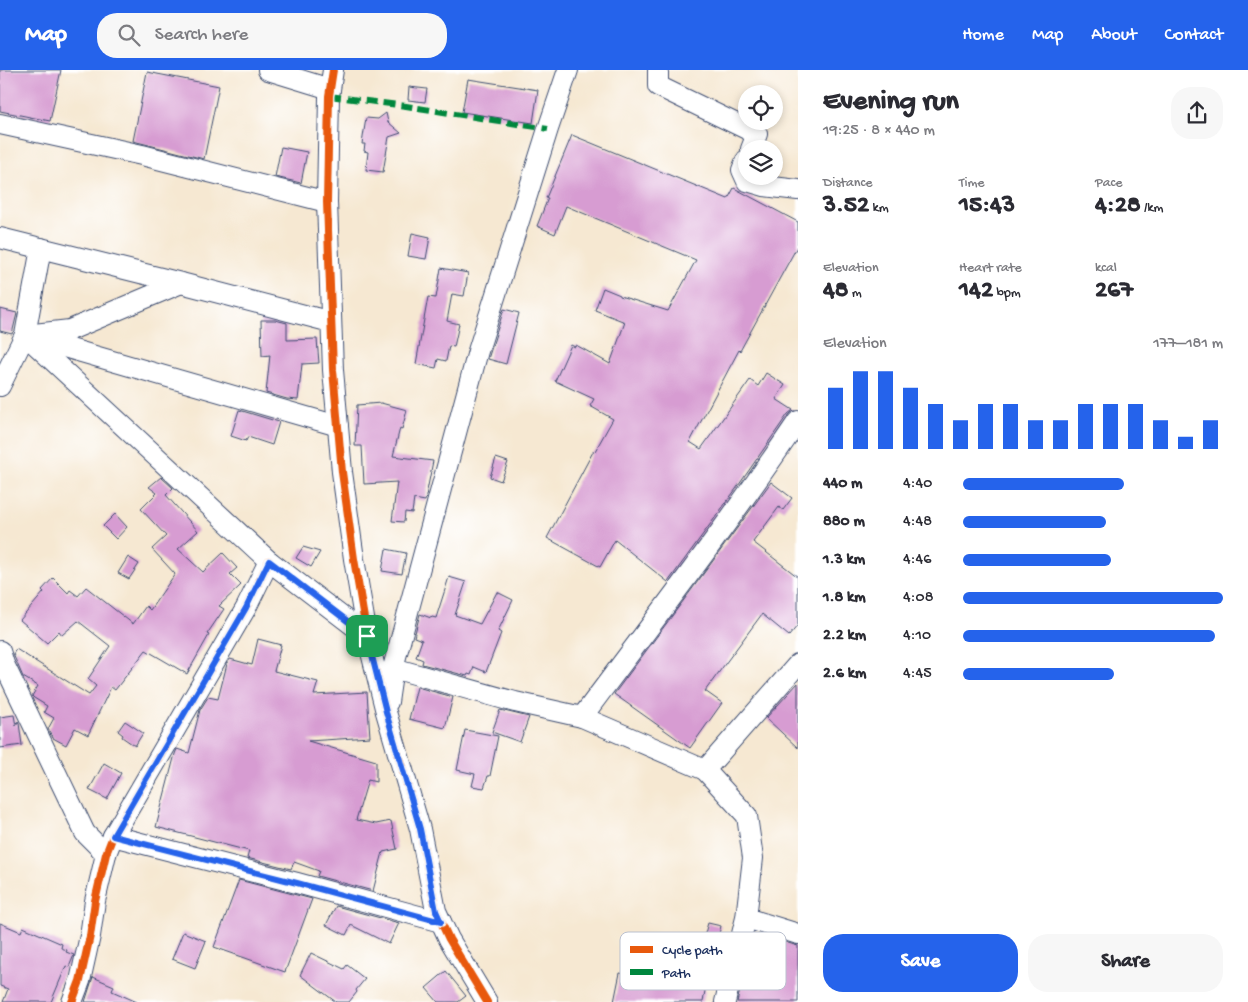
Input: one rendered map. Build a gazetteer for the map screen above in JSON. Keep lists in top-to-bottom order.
{
  "legend": ["Cycle path", "Path"],
  "page": {
    "header": "Map",
    "search": "Search here",
    "nav": [
      "Home",
      "Map",
      "About",
      "Contact"
    ],
    "heading": ["Evening run", "19:25 · 8 × 440 m"],
    "stats": [
      ["Distance", "3.52 km"],
      ["Time", "15:43"],
      ["Pace", "4:28 /km"],
      ["Elevation", "48 m"],
      ["Heart rate", "142 bpm"],
      ["kcal", "267"]
    ],
    "chart": ["Elevation", "177–181 m"],
    "list": [
      {
        "name": "440 m",
        "note": "4:40"
      },
      {
        "name": "880 m",
        "note": "4:48"
      },
      {
        "name": "1.3 km",
        "note": "4:46"
      },
      {
        "name": "1.8 km",
        "note": "4:08"
      },
      {
        "name": "2.2 km",
        "note": "4:10"
      },
      {
        "name": "2.6 km",
        "note": "4:45"
      }
    ],
    "buttons": ["Save", "Share"]
  }
}
